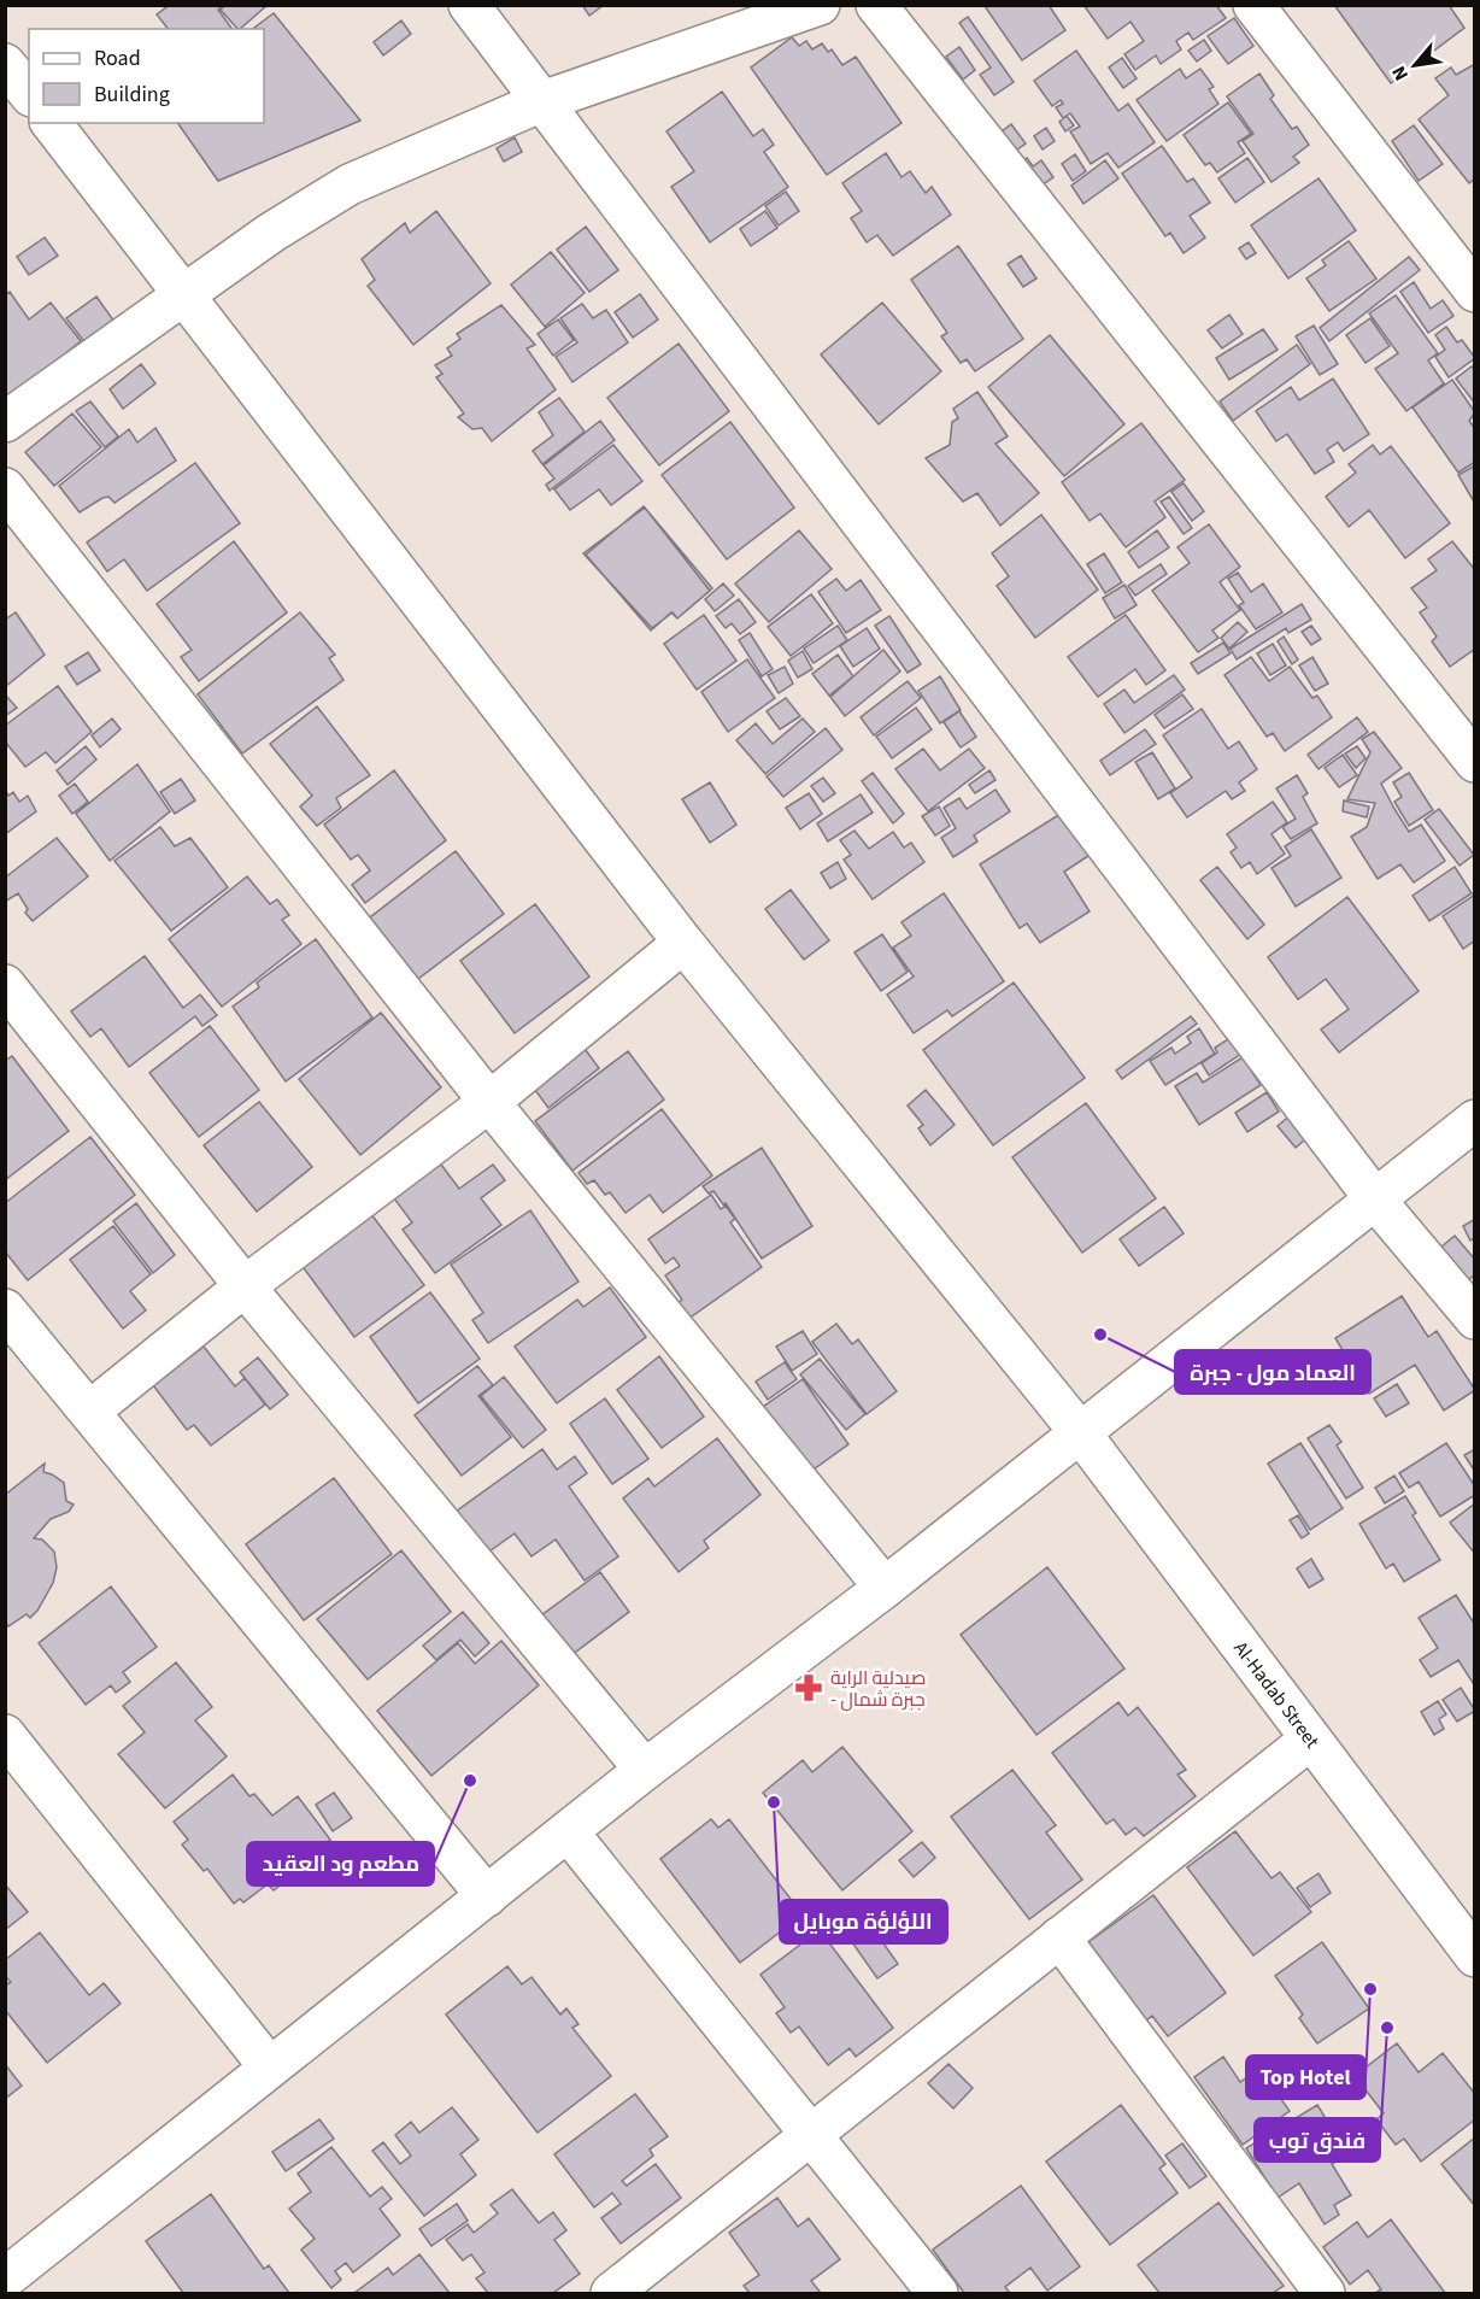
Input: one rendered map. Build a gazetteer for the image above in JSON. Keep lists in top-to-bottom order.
{
  "streets": {
    "street": ["Al-Hadab Street"]
  },
  "places": {
    "other": [
      "العماد مول - جبرة",
      "مطعم ود العقيد",
      "اللؤلؤة موبايل",
      "Top Hotel",
      "فندق توب"
    ],
    "pharmacy": ["صيدلية الراية - جبرة شمال"]
  },
  "legend": ["Road", "Building"],
  "north": "bottom left"
}
